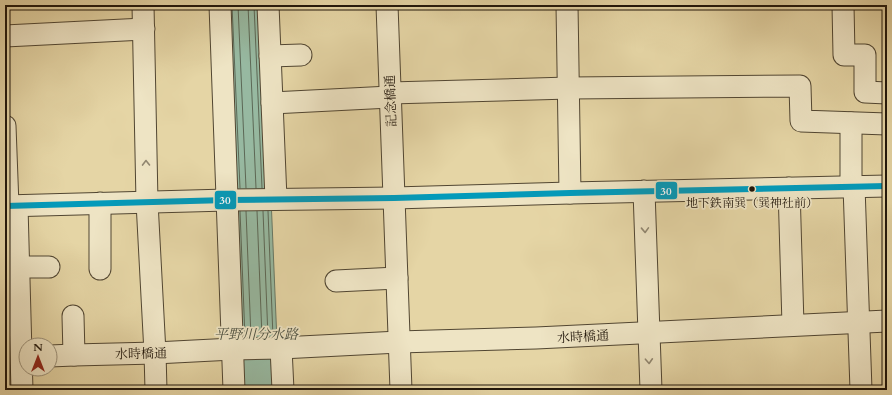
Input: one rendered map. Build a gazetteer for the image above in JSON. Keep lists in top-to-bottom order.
{
  "streets": {
    "street": ["記念橋通", "水時橋通"]
  },
  "crossings": [
    ["記念橋通", "水時橋通"]
  ],
  "water": ["平野川分水路"],
  "places": ["地下鉄南巽（巽神社前）"],
  "lines": ["transit line 30"],
  "north": "top"
}
